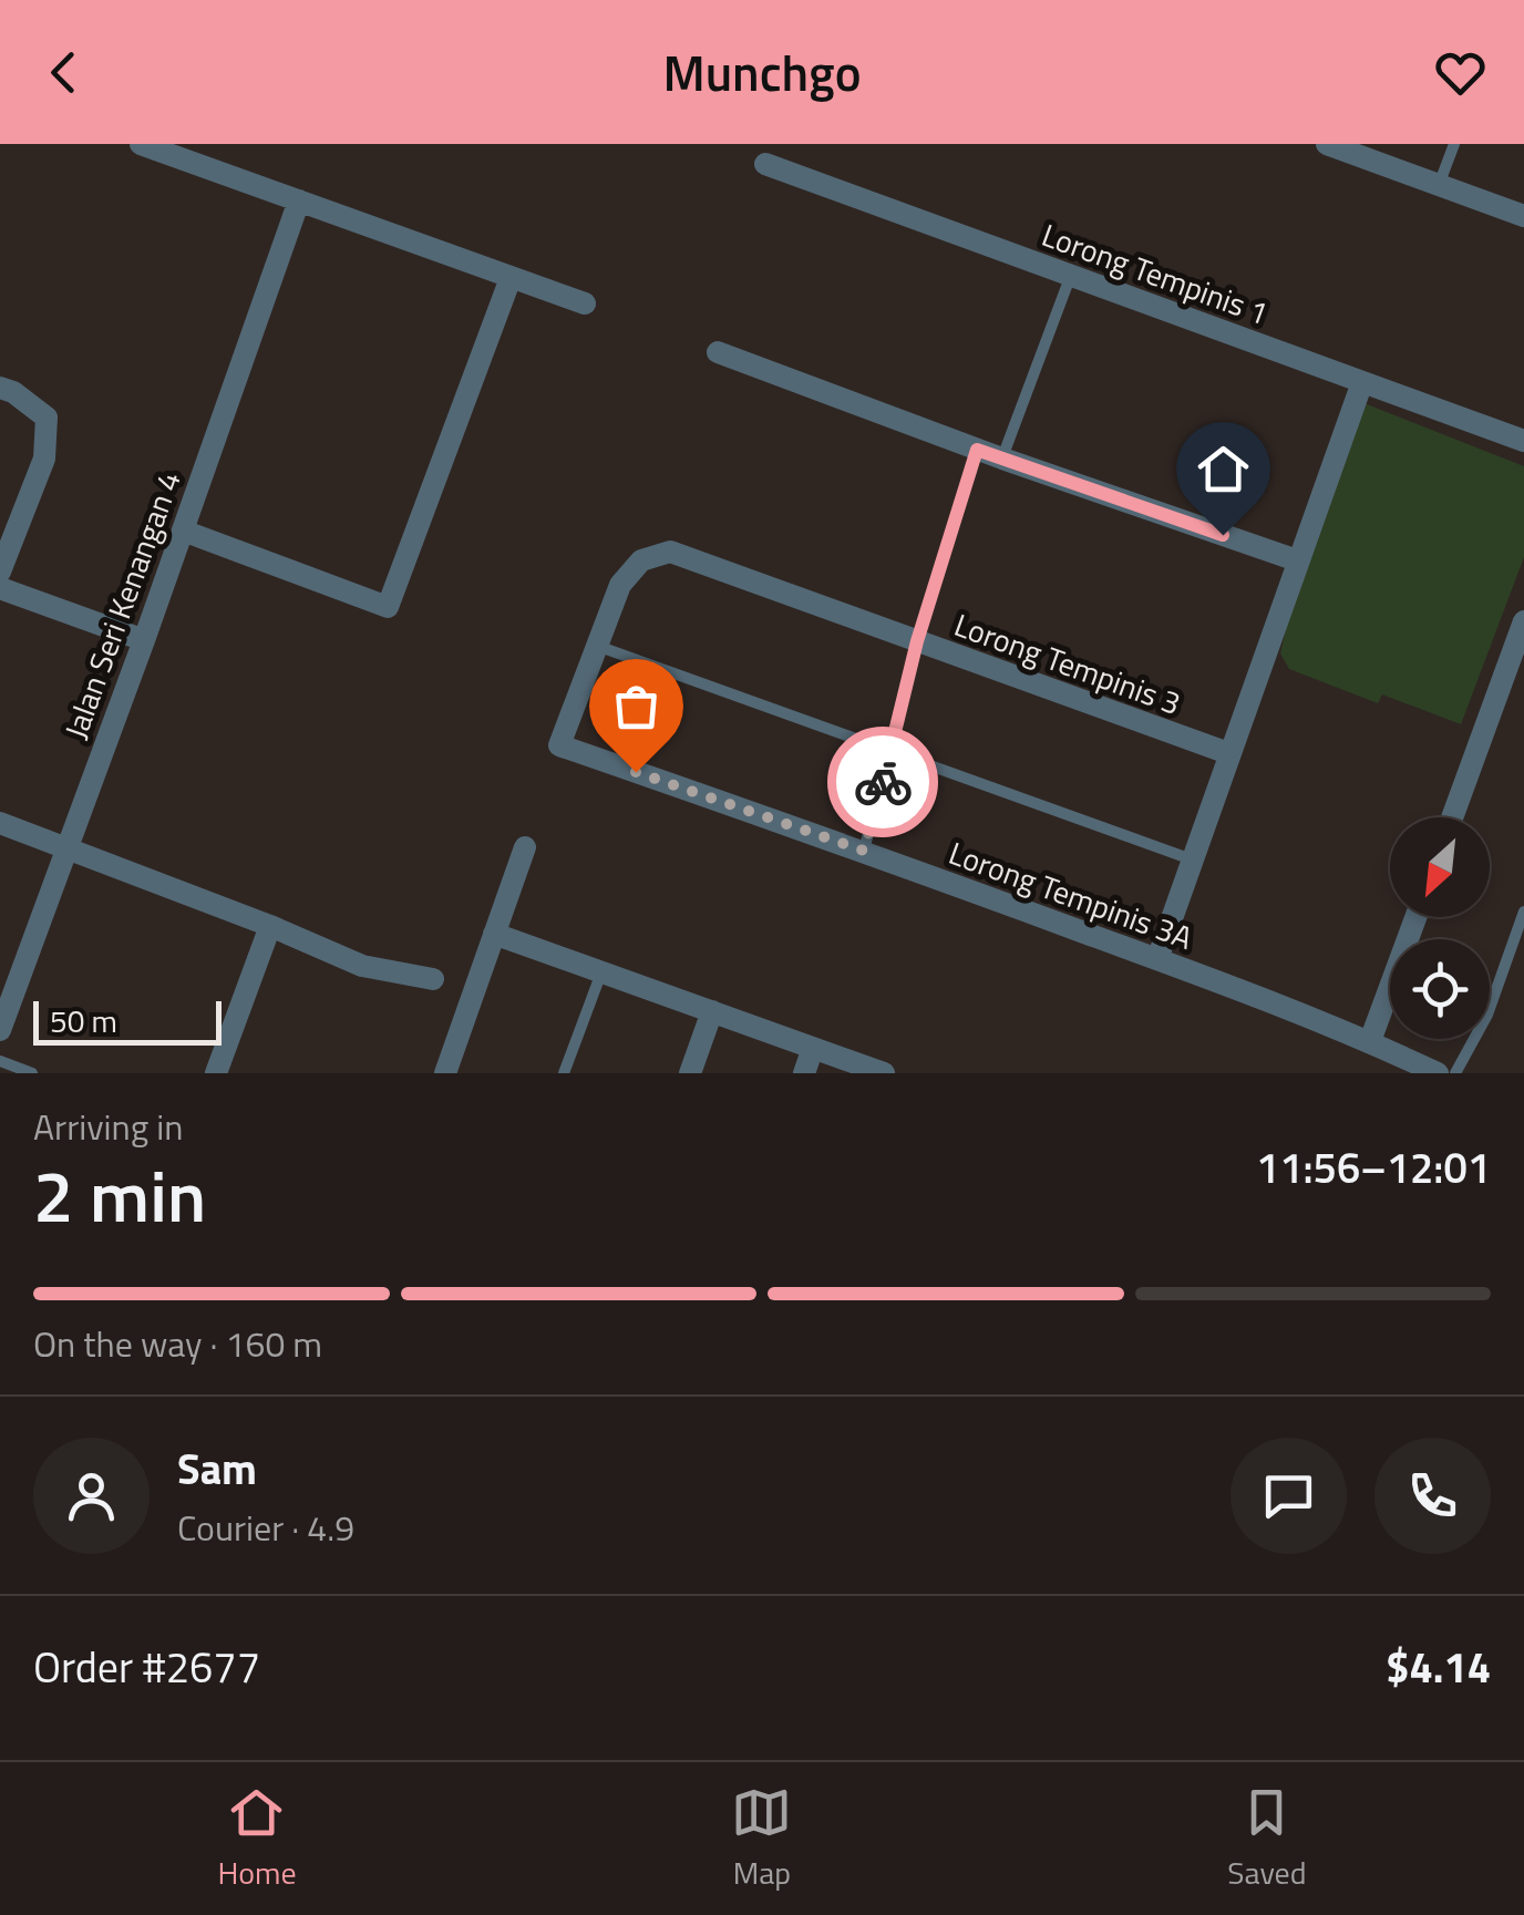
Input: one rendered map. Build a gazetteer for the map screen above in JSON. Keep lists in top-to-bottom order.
{
  "streets": {
    "street": [
      "Lorong Tempinis 1",
      "Jalan Seri Kenangan 4",
      "Lorong Tempinis 3",
      "Lorong Tempinis 3A"
    ]
  },
  "crossings": [
    ["Lorong Tempinis 3", "Lorong Tempinis 3A"]
  ],
  "scale_bar": "50 m",
  "north": "bottom left",
  "page": {
    "header": "Munchgo",
    "scale": "50 m",
    "heading": ["2 min", "Arriving in", "11:56–12:01"],
    "panel": [
      "Sam",
      "Courier · 4.9",
      "Order #2677",
      "$4.14"
    ],
    "bar": "On the way · 160 m",
    "tabs": ["Home", "Map", "Saved"]
  }
}
